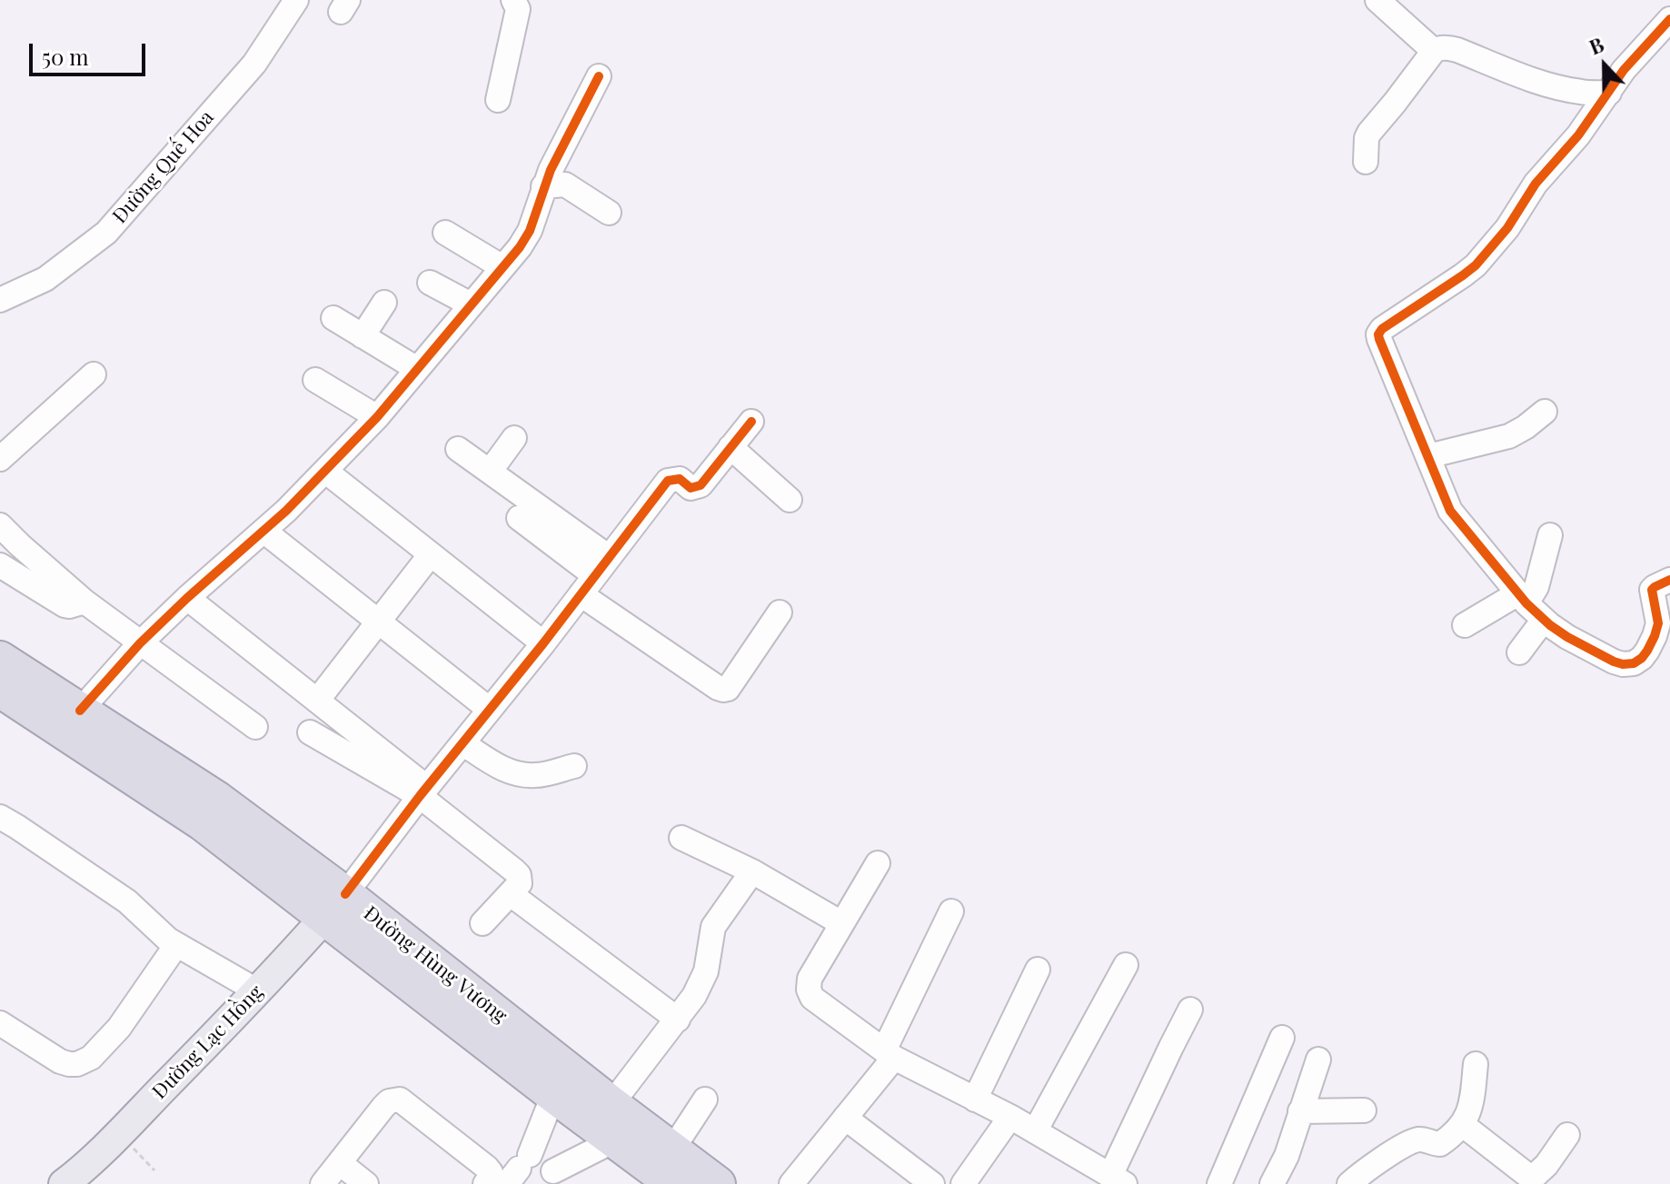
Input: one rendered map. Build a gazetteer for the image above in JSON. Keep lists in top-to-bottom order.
{
  "streets": {
    "highway": ["Đường Hùng Vương"],
    "main road": ["Đường Lạc Hồng"],
    "street": ["Đường Quế Hoa"]
  },
  "crossings": [
    ["Đường Hùng Vương", "Đường Lạc Hồng"]
  ],
  "scale_bar": "50 m",
  "north": "top"
}
